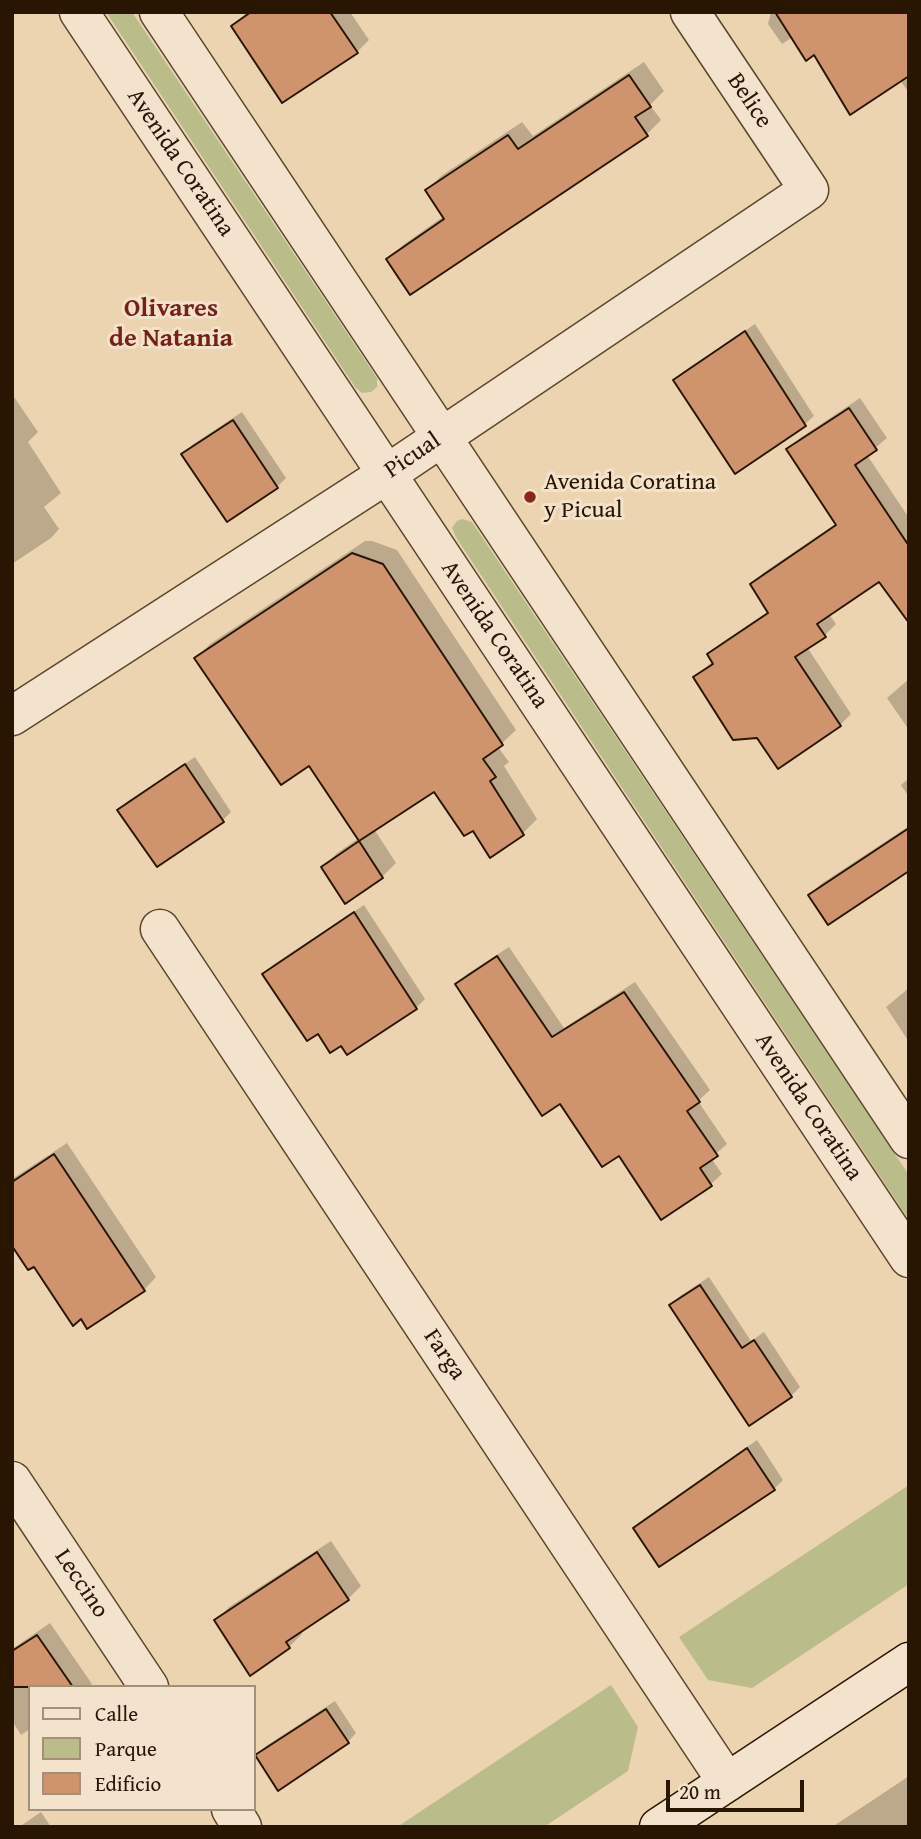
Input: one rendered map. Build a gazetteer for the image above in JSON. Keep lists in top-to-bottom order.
{
  "streets": {
    "street": [
      "Belice",
      "Avenida Coratina",
      "Picual",
      "Farga",
      "Leccino"
    ]
  },
  "crossings": [
    ["Belice", "Picual"],
    ["Avenida Coratina", "Picual"]
  ],
  "districts": ["Olivares de Natania"],
  "places": ["Avenida Coratina y Picual"],
  "legend": ["Calle", "Parque", "Edificio"],
  "scale_bar": "20 m"
}
